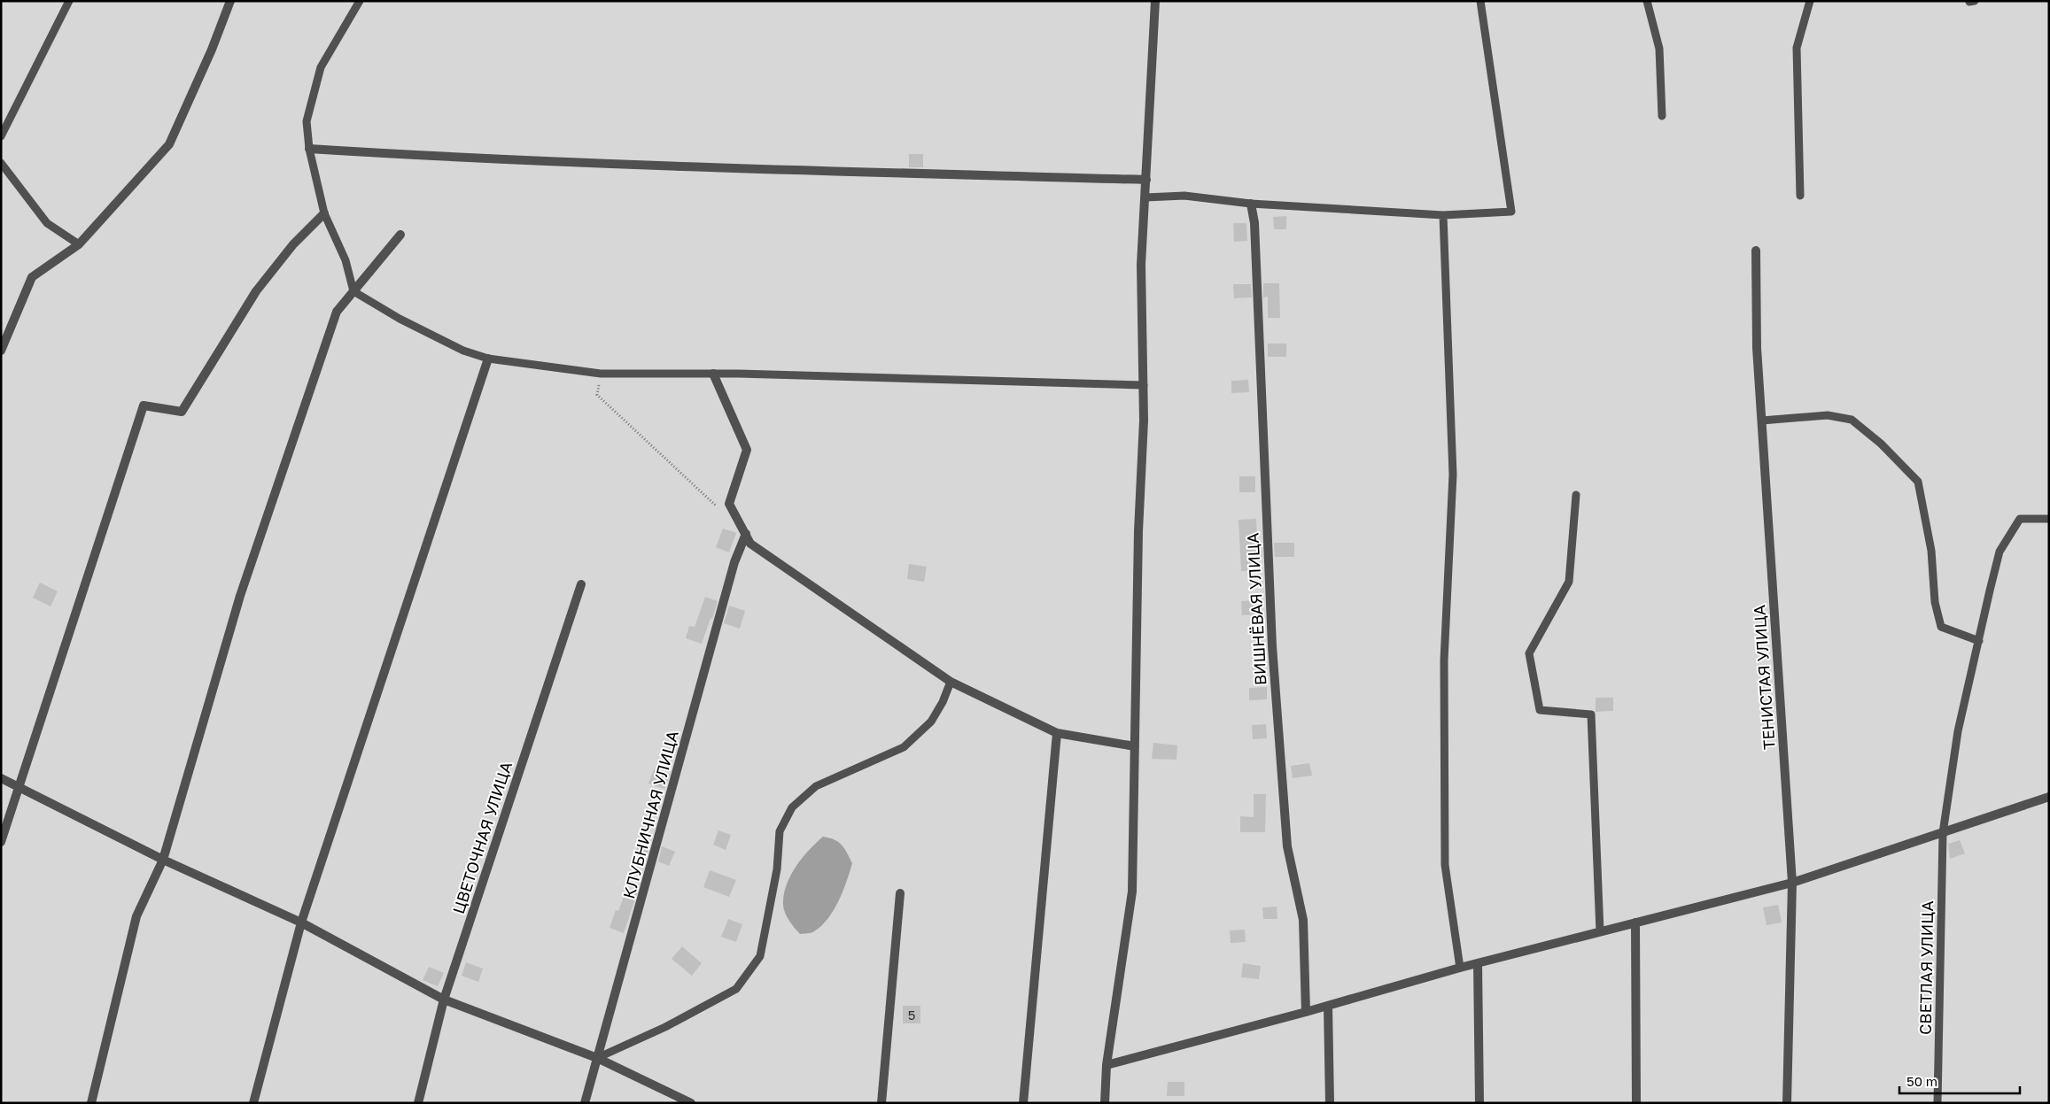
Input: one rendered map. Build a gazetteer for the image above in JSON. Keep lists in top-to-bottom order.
{
  "streets": {
    "street": [
      "ВИШНЁВАЯ УЛИЦА",
      "ТЕНИСТАЯ УЛИЦА",
      "КЛУБНИЧНАЯ УЛИЦА",
      "ЦВЕТОЧНАЯ УЛИЦА"
    ],
    "lane": ["СВЕТЛАЯ УЛИЦА"]
  },
  "house_numbers": ["5"],
  "scale_bar": "50 m"
}
